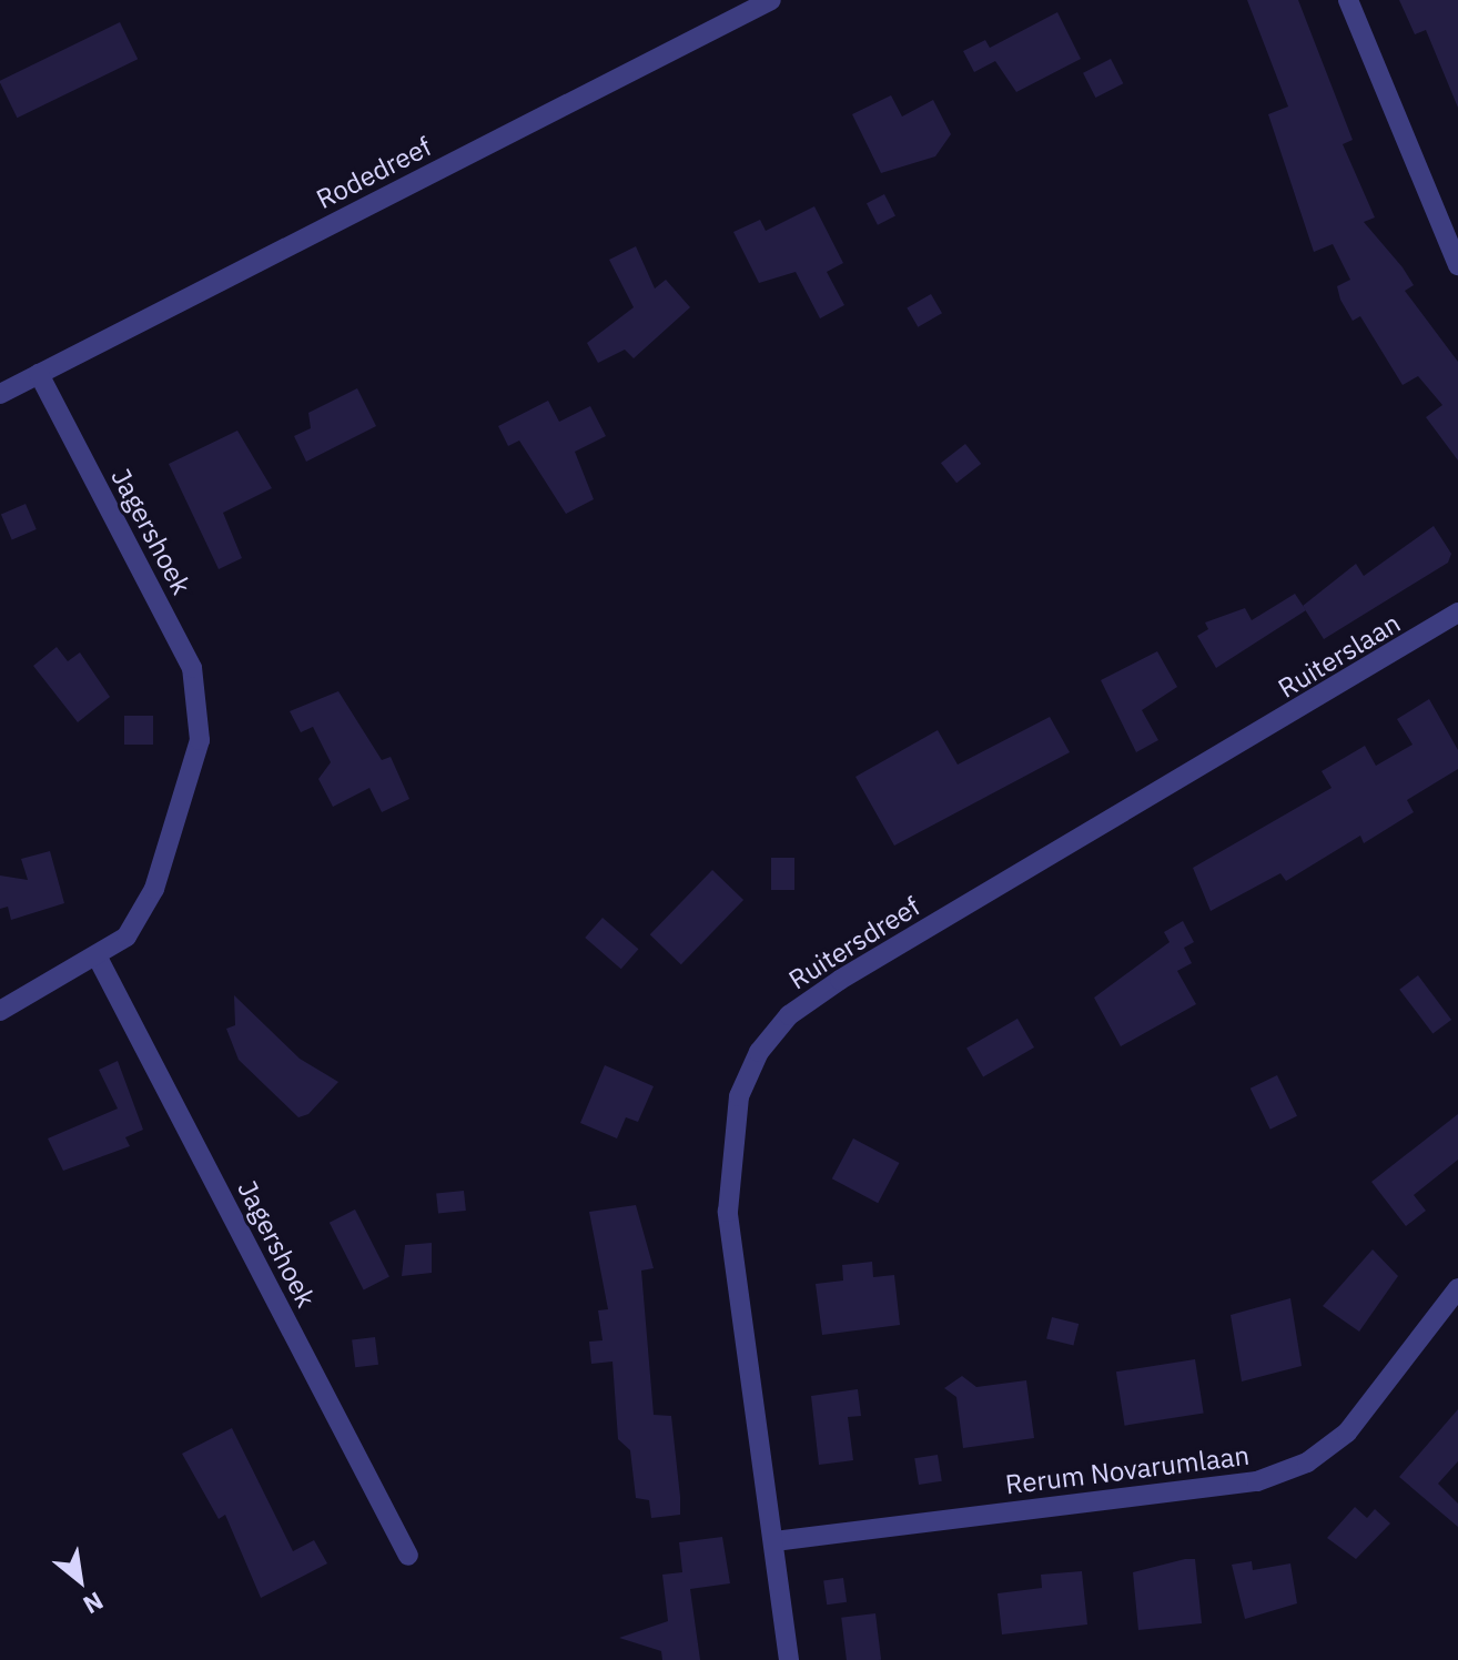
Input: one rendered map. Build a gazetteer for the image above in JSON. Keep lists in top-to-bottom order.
{
  "streets": {
    "street": [
      "Rodedreef",
      "Jagershoek",
      "Ruiterslaan",
      "Ruitersdreef",
      "Rerum Novarumlaan"
    ]
  },
  "crossings": [
    ["Rodedreef", "Jagershoek"],
    ["Ruiterslaan", "Ruitersdreef"],
    ["Ruitersdreef", "Rerum Novarumlaan"]
  ],
  "north": "bottom right"
}
